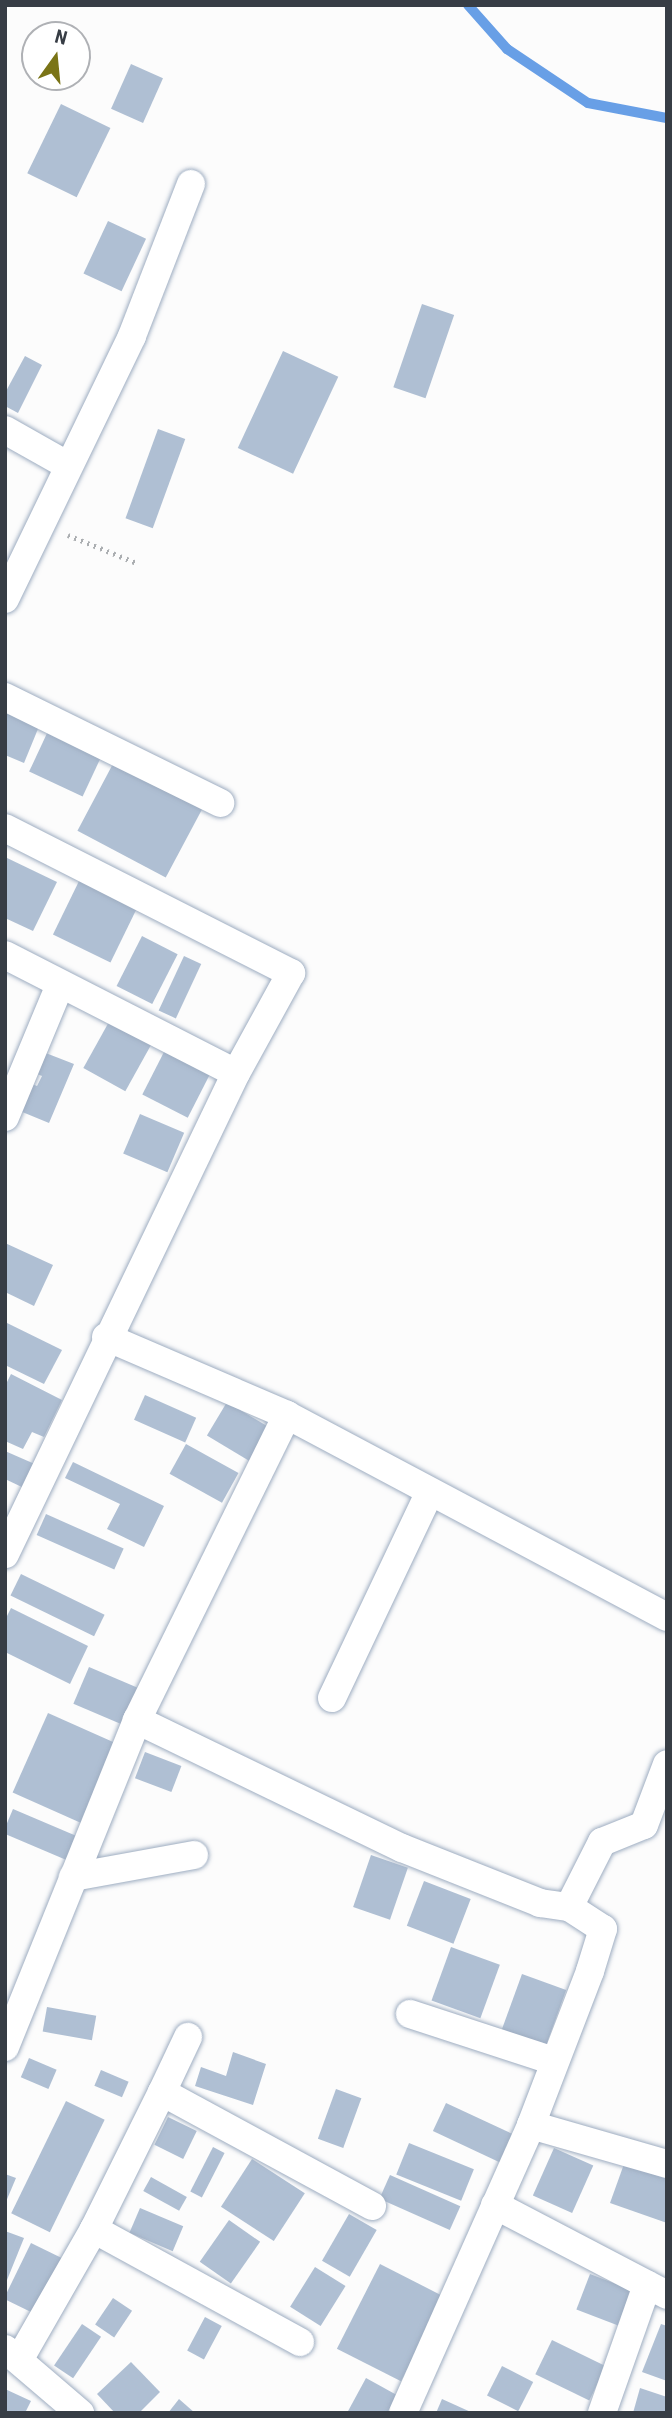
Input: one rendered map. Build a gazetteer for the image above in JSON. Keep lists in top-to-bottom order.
{
  "north": "top"
}
